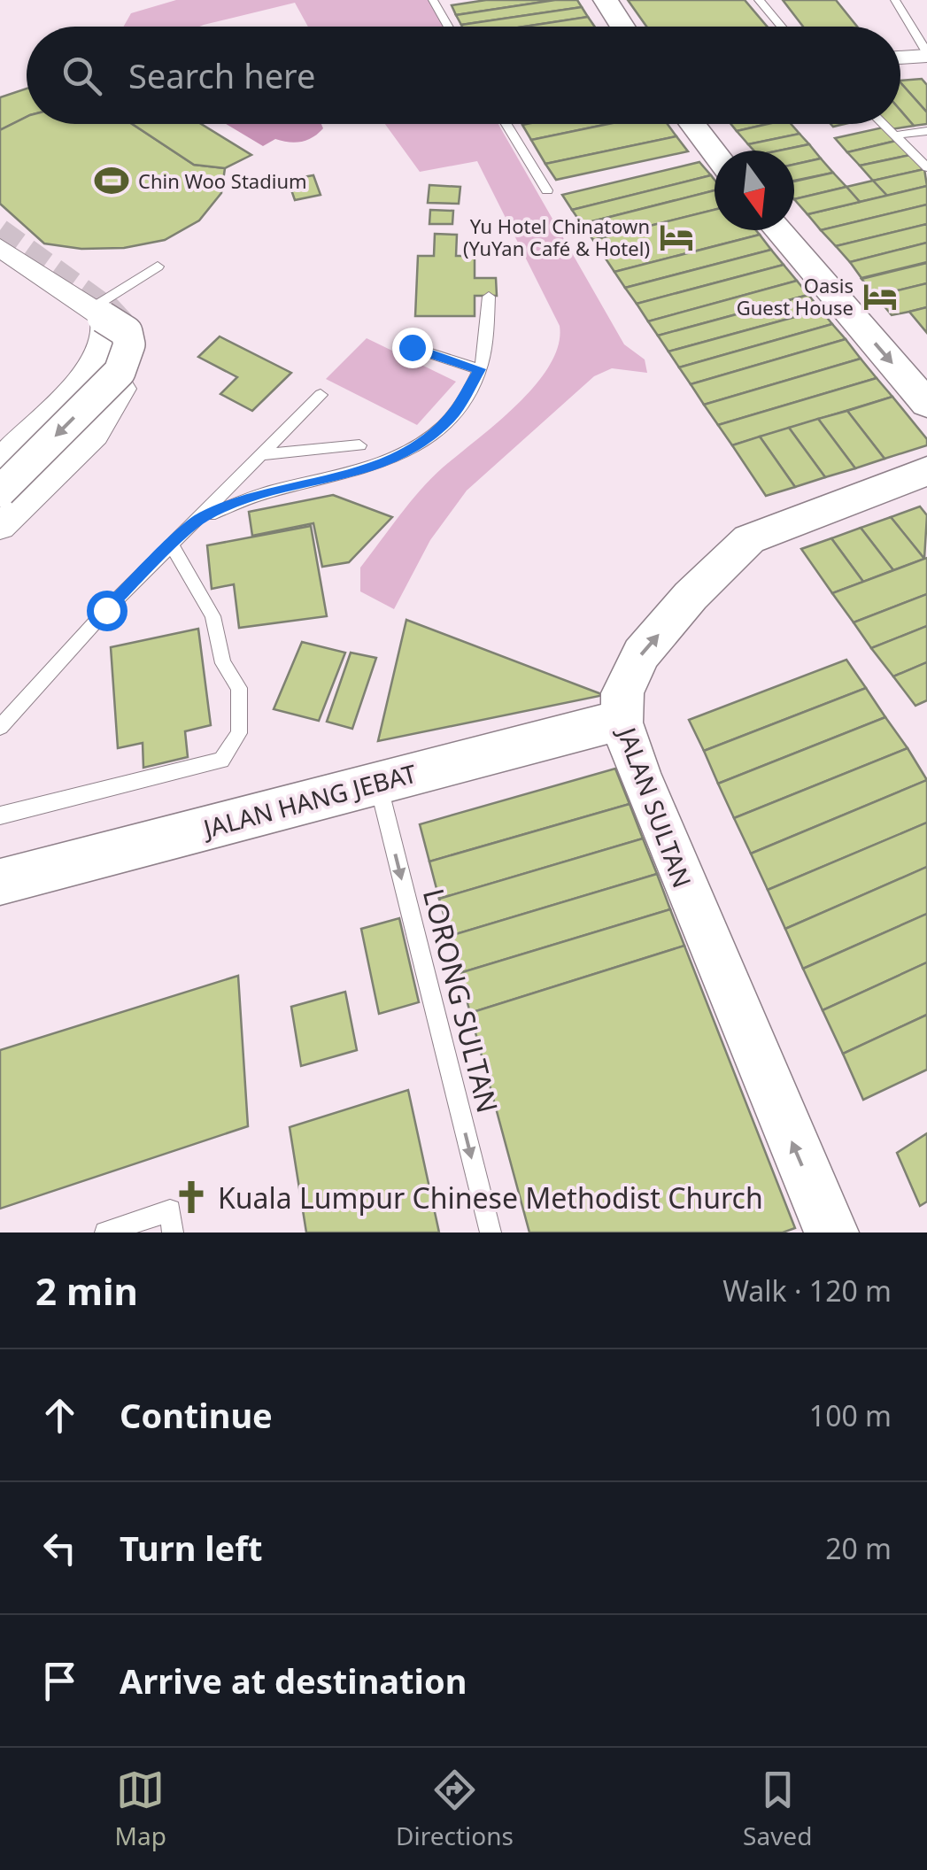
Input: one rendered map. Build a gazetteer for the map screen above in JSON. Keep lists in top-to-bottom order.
{
  "streets": {
    "street": ["JALAN HANG JEBAT", "JALAN SULTAN"],
    "lane": ["LORONG SULTAN"]
  },
  "crossings": [
    ["JALAN HANG JEBAT", "JALAN SULTAN"],
    ["JALAN HANG JEBAT", "LORONG SULTAN"]
  ],
  "one_way": ["LORONG SULTAN"],
  "places": {
    "sports": ["Chin Woo Stadium"],
    "hotel": ["Yu Hotel Chinatown (YuYan Café & Hotel)", "Oasis Guest House"],
    "church": ["Kuala Lumpur Chinese Methodist Church"]
  },
  "north": "bottom",
  "page": {
    "search": "Search here",
    "heading": ["2 min", "Walk · 120 m"],
    "list": [
      ["Continue", "100 m"],
      ["Turn left", "20 m"],
      "Arrive at destination"
    ],
    "nav": ["Map", "Directions", "Saved"]
  }
}
